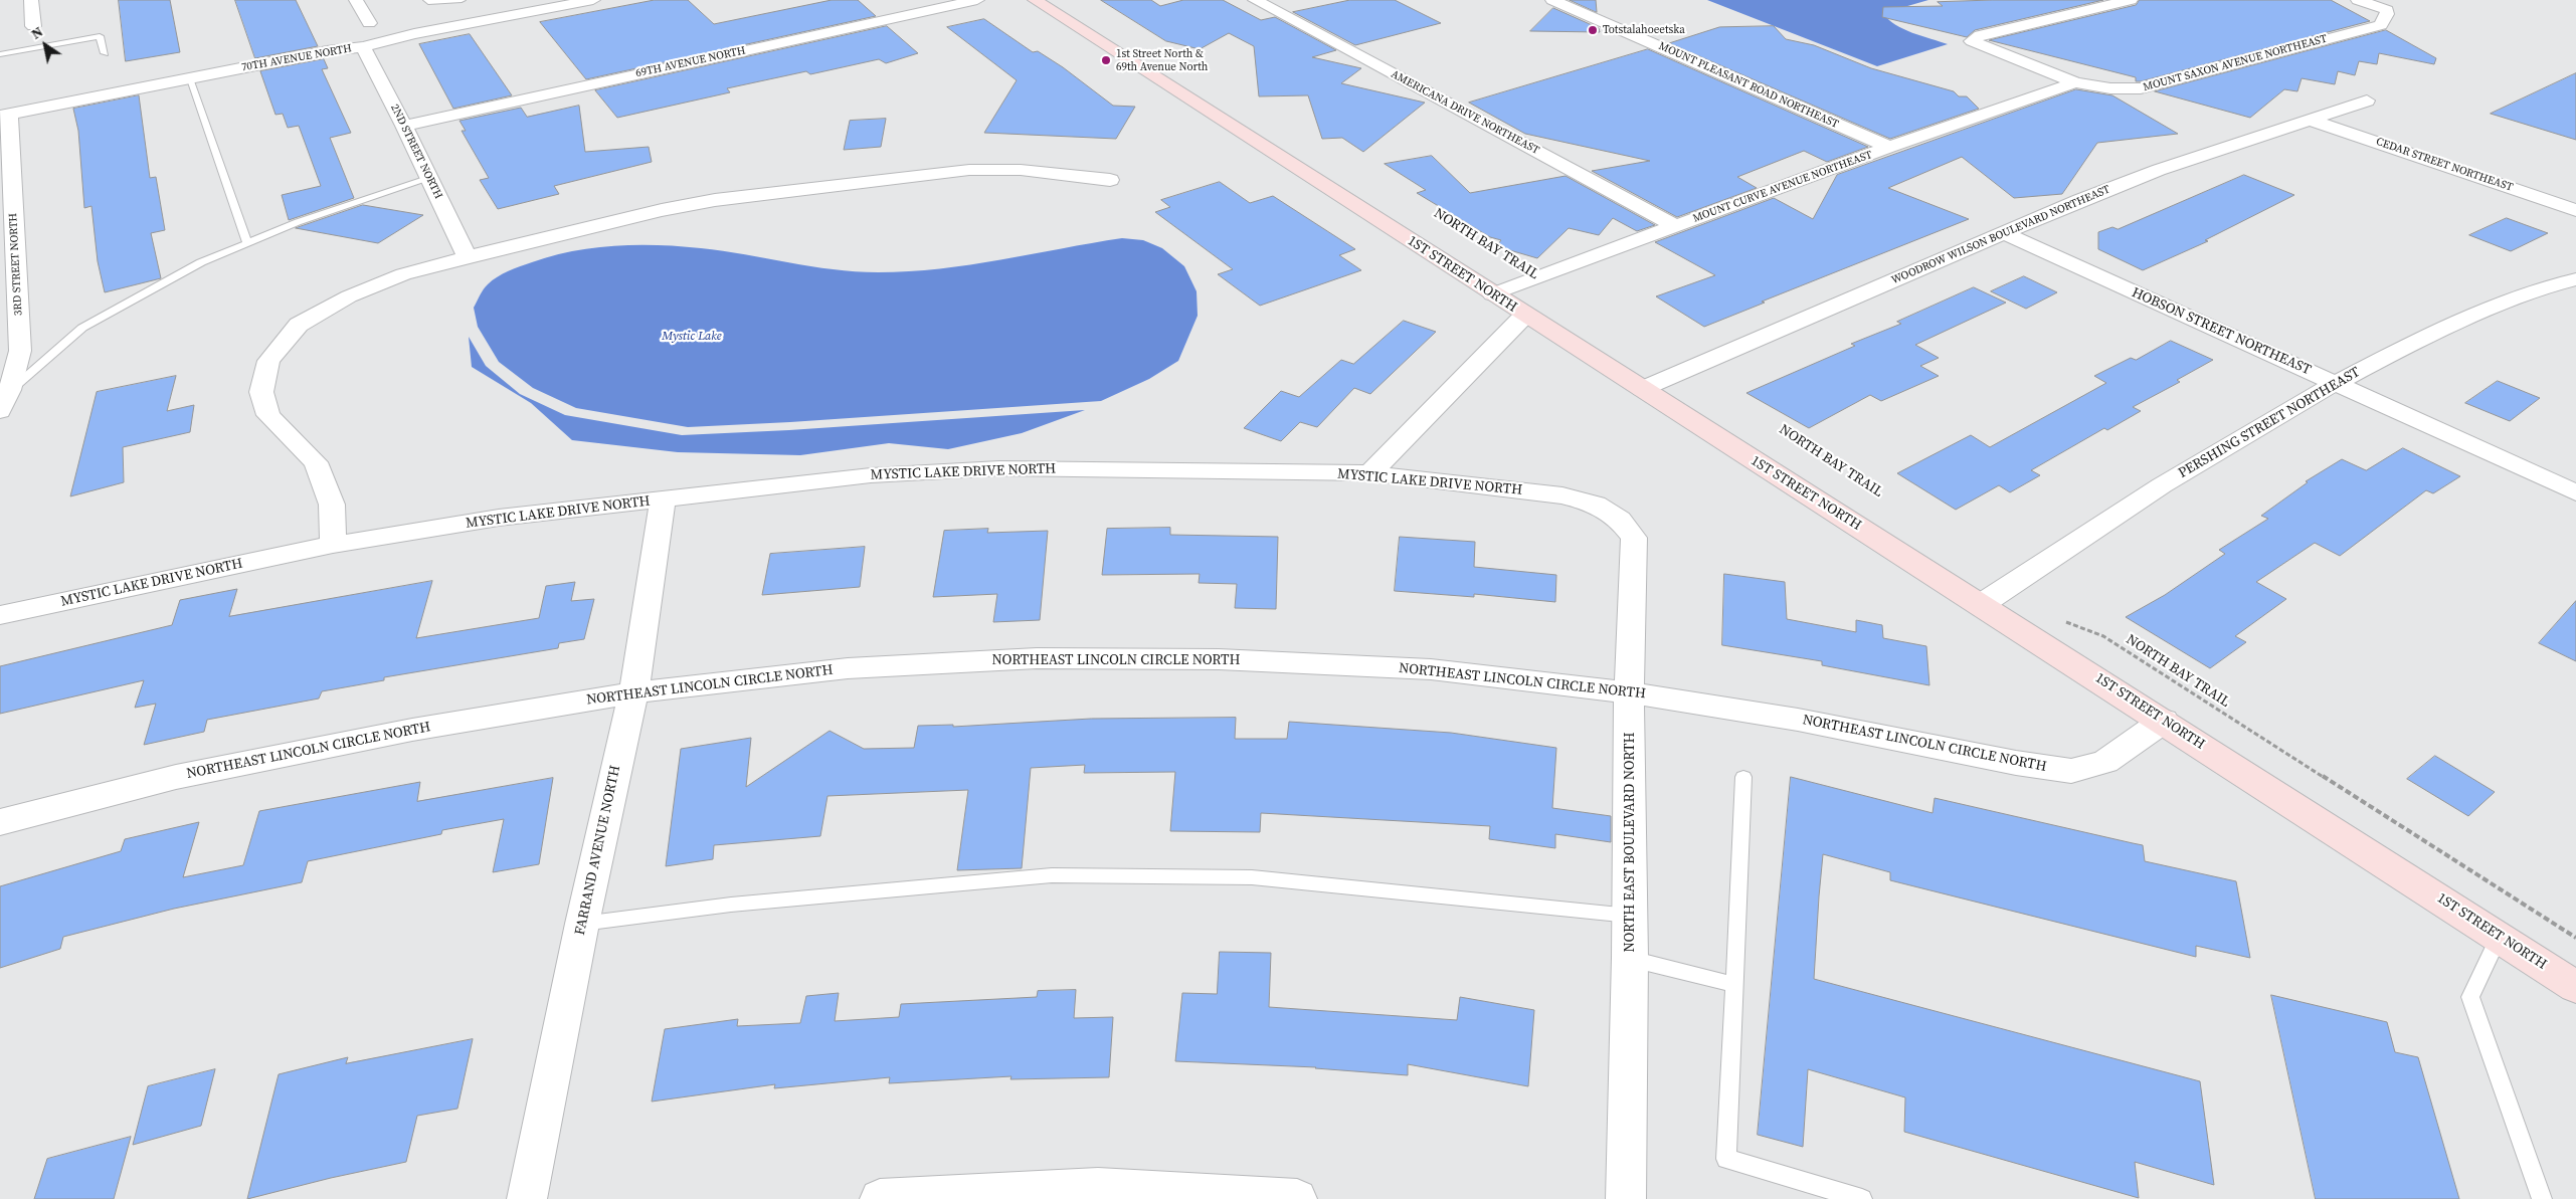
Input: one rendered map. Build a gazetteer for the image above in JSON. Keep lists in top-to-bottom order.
{
  "streets": {
    "street": [
      "70TH AVENUE NORTH",
      "69TH AVENUE NORTH",
      "MOUNT SAXON AVENUE NORTHEAST",
      "MOUNT PLEASANT ROAD NORTHEAST",
      "AMERICANA DRIVE NORTHEAST",
      "2ND STREET NORTH",
      "CEDAR STREET NORTHEAST",
      "MOUNT CURVE AVENUE NORTHEAST",
      "WOODROW WILSON BOULEVARD NORTHEAST",
      "3RD STREET NORTH",
      "1ST STREET NORTH",
      "HOBSON STREET NORTHEAST",
      "PERSHING STREET NORTHEAST",
      "MYSTIC LAKE DRIVE NORTH",
      "NORTHEAST LINCOLN CIRCLE NORTH",
      "NORTH EAST BOULEVARD NORTH",
      "FARRAND AVENUE NORTH"
    ],
    "path": ["NORTH BAY TRAIL"]
  },
  "crossings": [
    ["70TH AVENUE NORTH", "2ND STREET NORTH"],
    ["70TH AVENUE NORTH", "3RD STREET NORTH"],
    ["69TH AVENUE NORTH", "2ND STREET NORTH"],
    ["MOUNT SAXON AVENUE NORTHEAST", "MOUNT CURVE AVENUE NORTHEAST"],
    ["MOUNT PLEASANT ROAD NORTHEAST", "MOUNT CURVE AVENUE NORTHEAST"],
    ["AMERICANA DRIVE NORTHEAST", "MOUNT CURVE AVENUE NORTHEAST"],
    ["CEDAR STREET NORTHEAST", "WOODROW WILSON BOULEVARD NORTHEAST"],
    ["MOUNT CURVE AVENUE NORTHEAST", "1ST STREET NORTH"],
    ["WOODROW WILSON BOULEVARD NORTHEAST", "1ST STREET NORTH"],
    ["WOODROW WILSON BOULEVARD NORTHEAST", "HOBSON STREET NORTHEAST"],
    ["1ST STREET NORTH", "PERSHING STREET NORTHEAST"],
    ["1ST STREET NORTH", "NORTHEAST LINCOLN CIRCLE NORTH"],
    ["HOBSON STREET NORTHEAST", "PERSHING STREET NORTHEAST"],
    ["MYSTIC LAKE DRIVE NORTH", "NORTH EAST BOULEVARD NORTH"],
    ["MYSTIC LAKE DRIVE NORTH", "FARRAND AVENUE NORTH"],
    ["NORTHEAST LINCOLN CIRCLE NORTH", "NORTH EAST BOULEVARD NORTH"],
    ["NORTHEAST LINCOLN CIRCLE NORTH", "FARRAND AVENUE NORTH"]
  ],
  "water": ["Mystic Lake"],
  "places": ["Totstalahoeetska", "1st Street North & 69th Avenue North"],
  "north": "top left"
}
